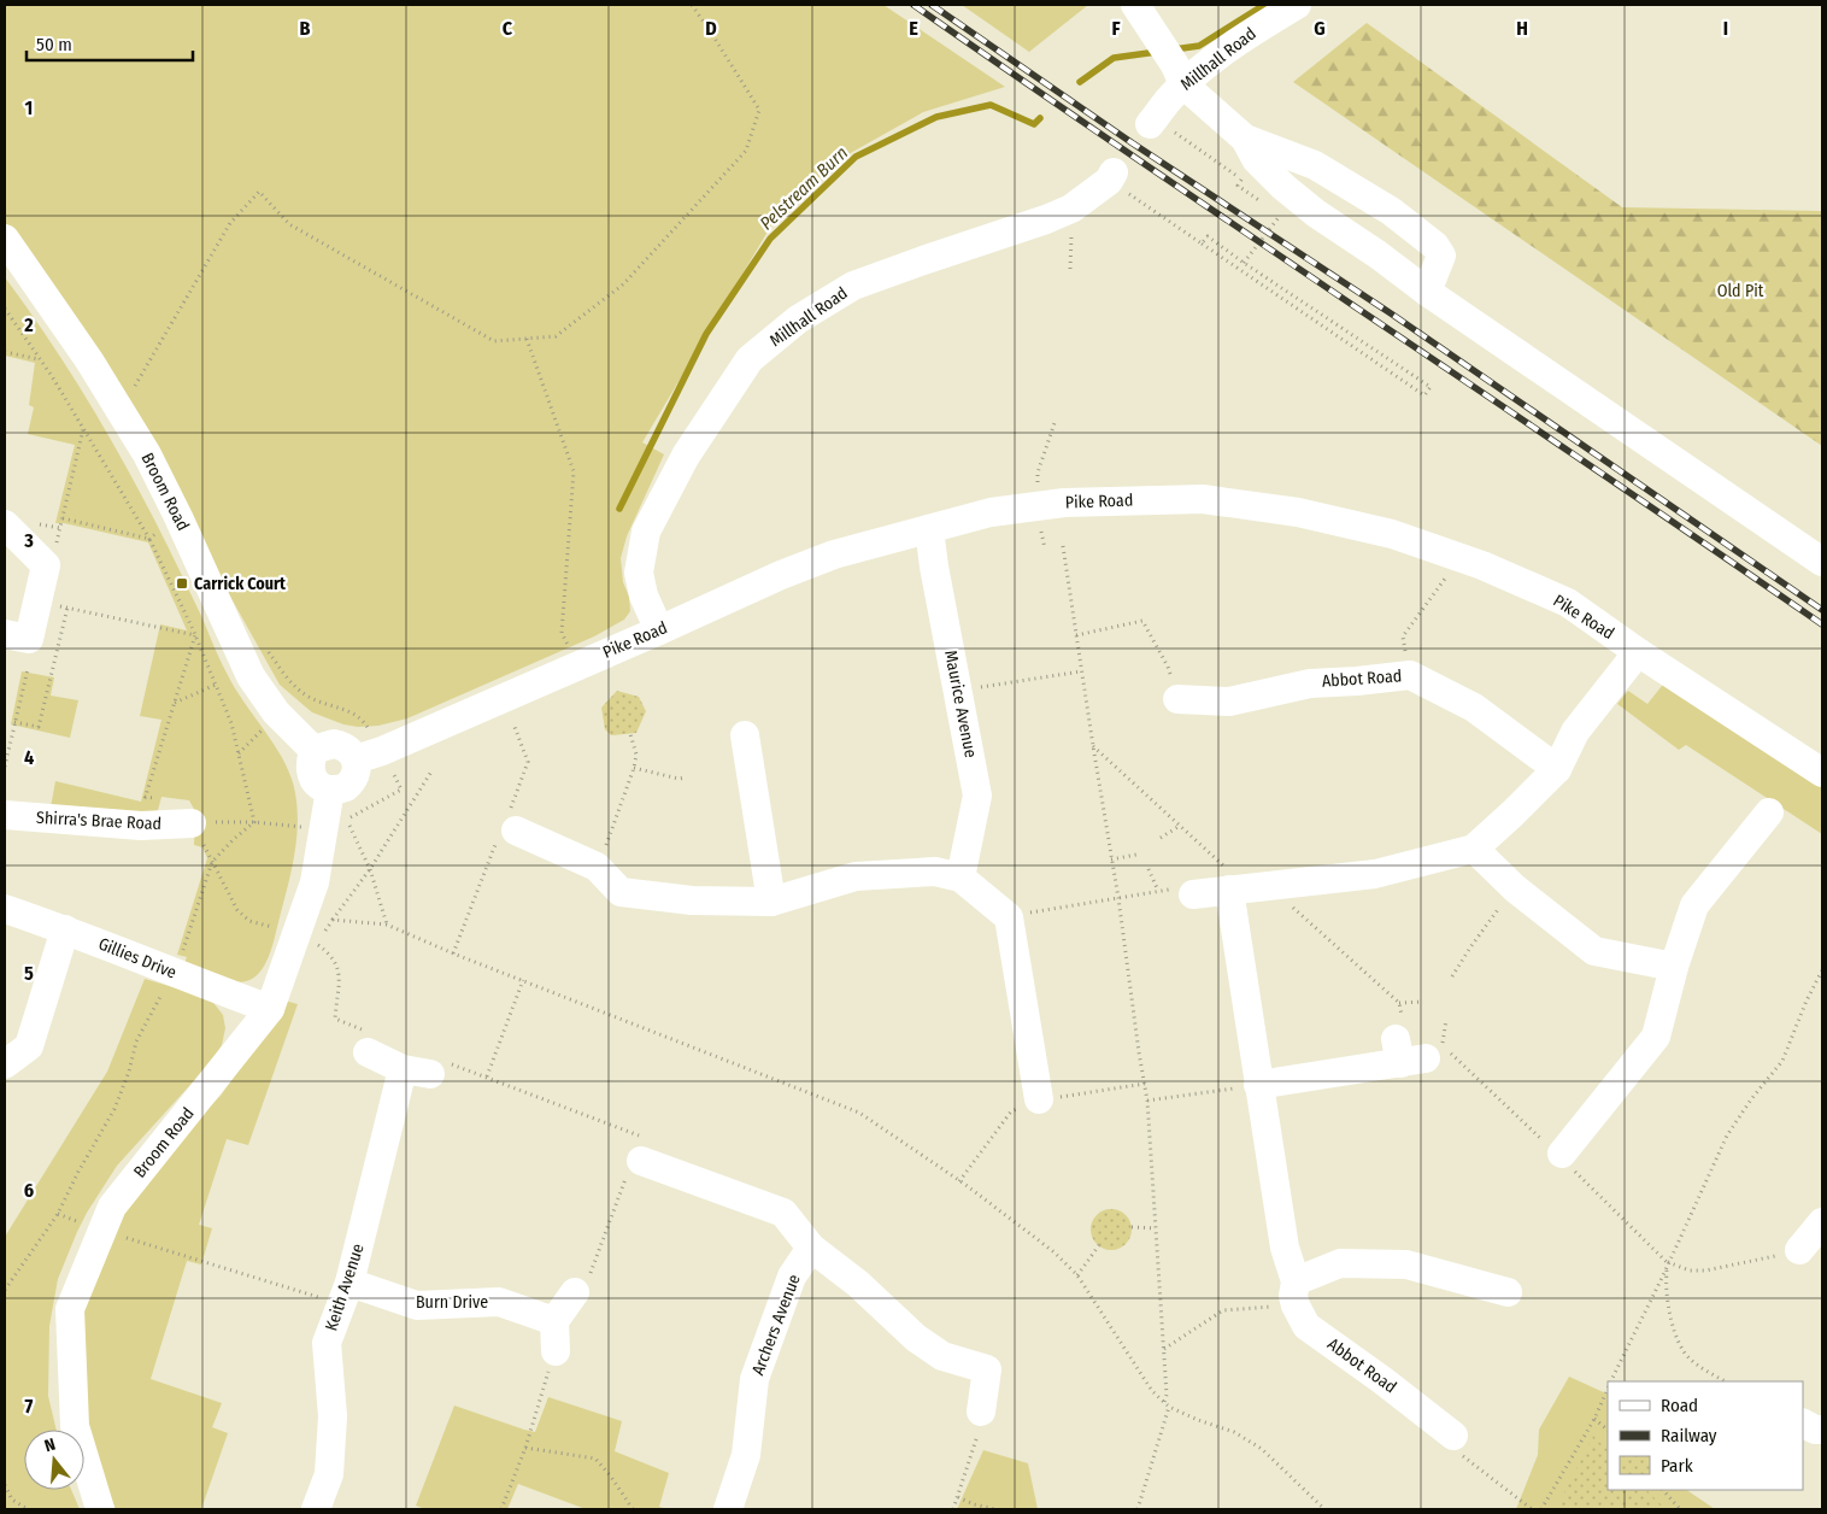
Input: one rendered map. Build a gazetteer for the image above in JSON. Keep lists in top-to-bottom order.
{
  "streets": {
    "street": [
      "Millhall Road",
      "Broom Road",
      "Pike Road",
      "Abbot Road",
      "Maurice Avenue",
      "Shirra's Brae Road",
      "Gillies Drive",
      "Keith Avenue",
      "Burn Drive",
      "Archers Avenue"
    ]
  },
  "crossings": [
    ["Millhall Road", "Pike Road"],
    ["Broom Road", "Pike Road"],
    ["Broom Road", "Gillies Drive"],
    ["Pike Road", "Maurice Avenue"],
    ["Keith Avenue", "Burn Drive"]
  ],
  "water": ["Pelstream Burn"],
  "parks": ["Old Pit"],
  "places": {
    "transit": ["Carrick Court"]
  },
  "legend": ["Road", "Railway", "Park"],
  "scale_bar": "50 m",
  "north": "top",
  "grid": {
    "columns": [
      "B",
      "C",
      "D",
      "E",
      "F",
      "G",
      "H",
      "I"
    ],
    "rows": [
      "1",
      "2",
      "3",
      "4",
      "5",
      "6",
      "7"
    ]
  }
}
